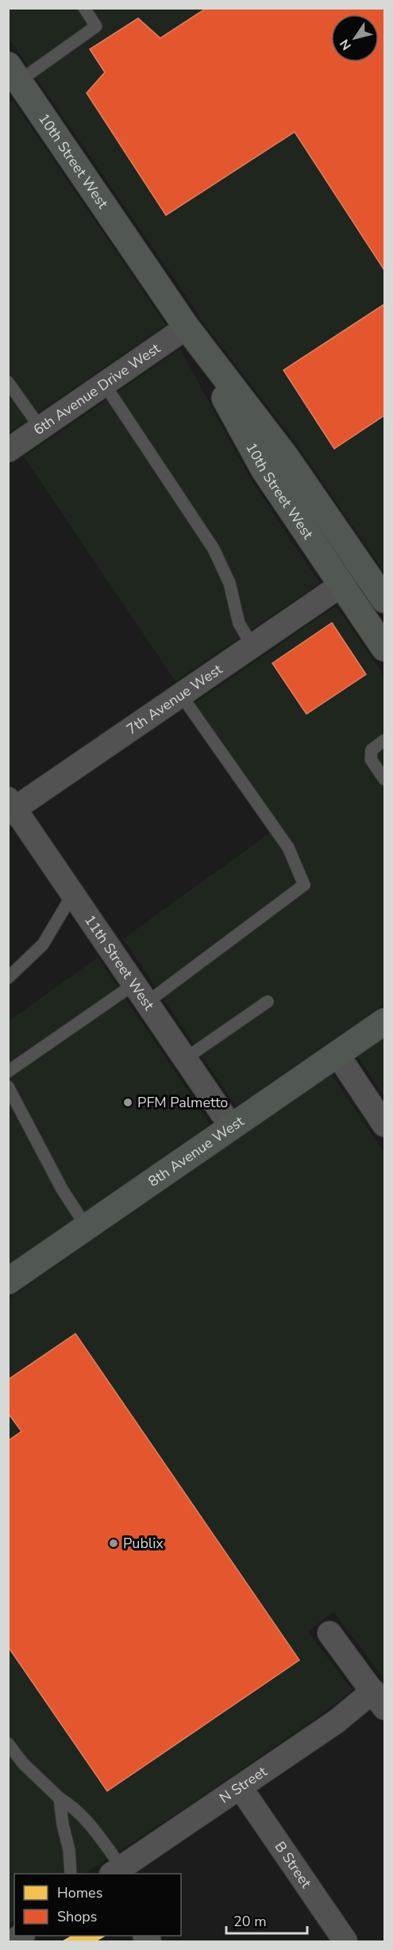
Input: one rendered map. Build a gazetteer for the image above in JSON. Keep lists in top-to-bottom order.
{
  "streets": {
    "main road": ["10th Street West", "8th Avenue West"],
    "street": [
      "6th Avenue Drive West",
      "7th Avenue West",
      "11th Street West",
      "N Street",
      "B Street"
    ]
  },
  "crossings": [
    ["10th Street West", "6th Avenue Drive West"],
    ["10th Street West", "7th Avenue West"],
    ["7th Avenue West", "11th Street West"],
    ["11th Street West", "8th Avenue West"],
    ["N Street", "B Street"]
  ],
  "places": ["PFM Palmetto", "Publix"],
  "legend": ["Homes", "Shops"],
  "scale_bar": "20 m",
  "north": "bottom left"
}
